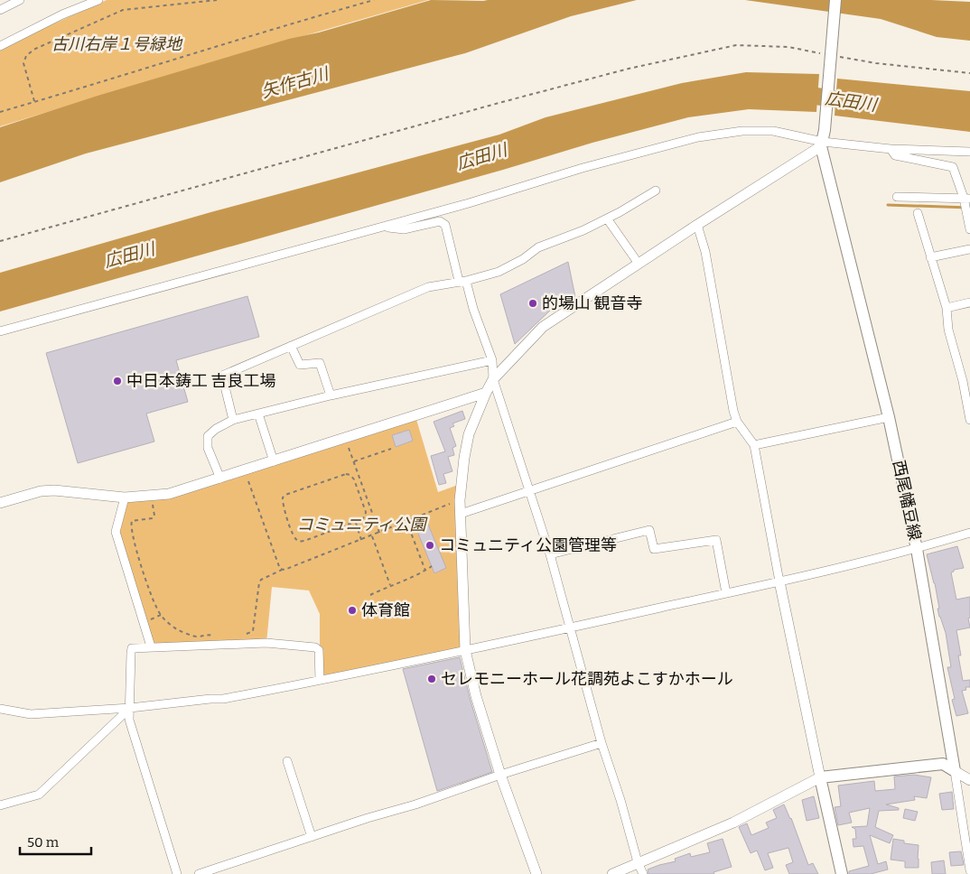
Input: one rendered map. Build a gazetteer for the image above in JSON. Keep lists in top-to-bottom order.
{
  "streets": {
    "main road": ["西尾幡豆線"]
  },
  "water": ["矢作古川", "広田川"],
  "parks": ["古川右岸１号緑地", "コミュニティ公園"],
  "places": [
    "的場山 観音寺",
    "中日本鋳工 吉良工場",
    "コミュニティ公園管理等",
    "体育館",
    "セレモニーホール花調苑よこすかホール"
  ],
  "scale_bar": "50 m"
}
